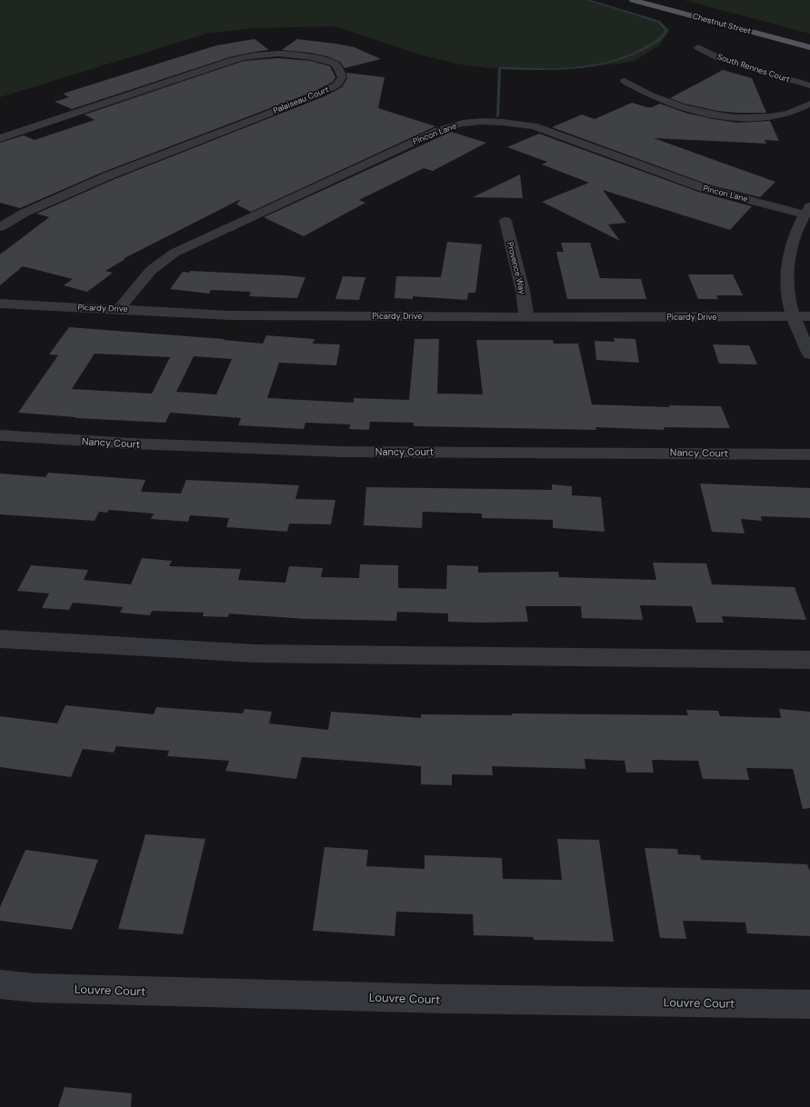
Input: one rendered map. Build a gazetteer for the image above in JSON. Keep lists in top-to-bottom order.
{
  "streets": {
    "main road": ["Chestnut Street"],
    "street": [
      "South Rennes Court",
      "Palaiseau Court",
      "Pincon Lane",
      "Provence Way",
      "Picardy Drive",
      "Nancy Court",
      "Louvre Court"
    ]
  },
  "crossings": [
    ["Pincon Lane", "Picardy Drive"],
    ["Provence Way", "Picardy Drive"]
  ]
}
